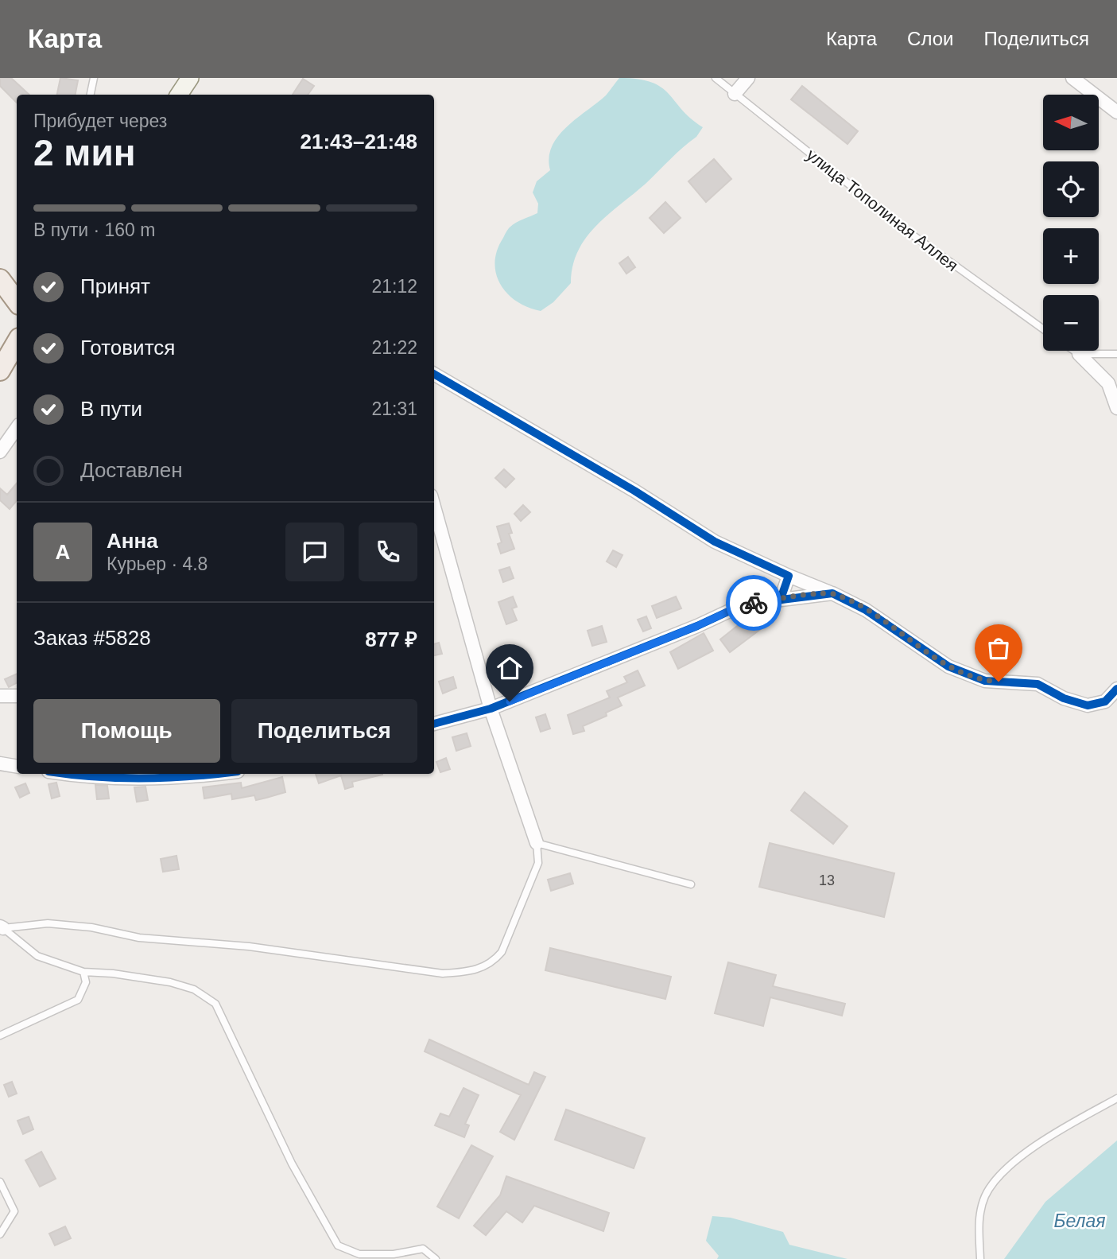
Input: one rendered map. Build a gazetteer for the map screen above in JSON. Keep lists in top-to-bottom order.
{
  "streets": {
    "lane": ["улица Тополиная Аллея"]
  },
  "water": ["Белая"],
  "house_numbers": ["13"],
  "north": "left",
  "page": {
    "header": "Карта",
    "nav": ["Карта", "Слои", "Поделиться"],
    "map_buttons": ["+", "−"],
    "heading": ["2 мин", "Прибудет через", "21:43–21:48"],
    "panel": [
      "Анна",
      "Курьер · 4.8",
      "Заказ #5828",
      "877 ₽"
    ],
    "bar": "В пути · 160 m",
    "list": [
      ["Принят", "21:12"],
      ["Готовится", "21:22"],
      ["В пути", "21:31"],
      "Доставлен"
    ],
    "round": "А",
    "buttons": ["Помощь", "Поделиться"]
  }
}
